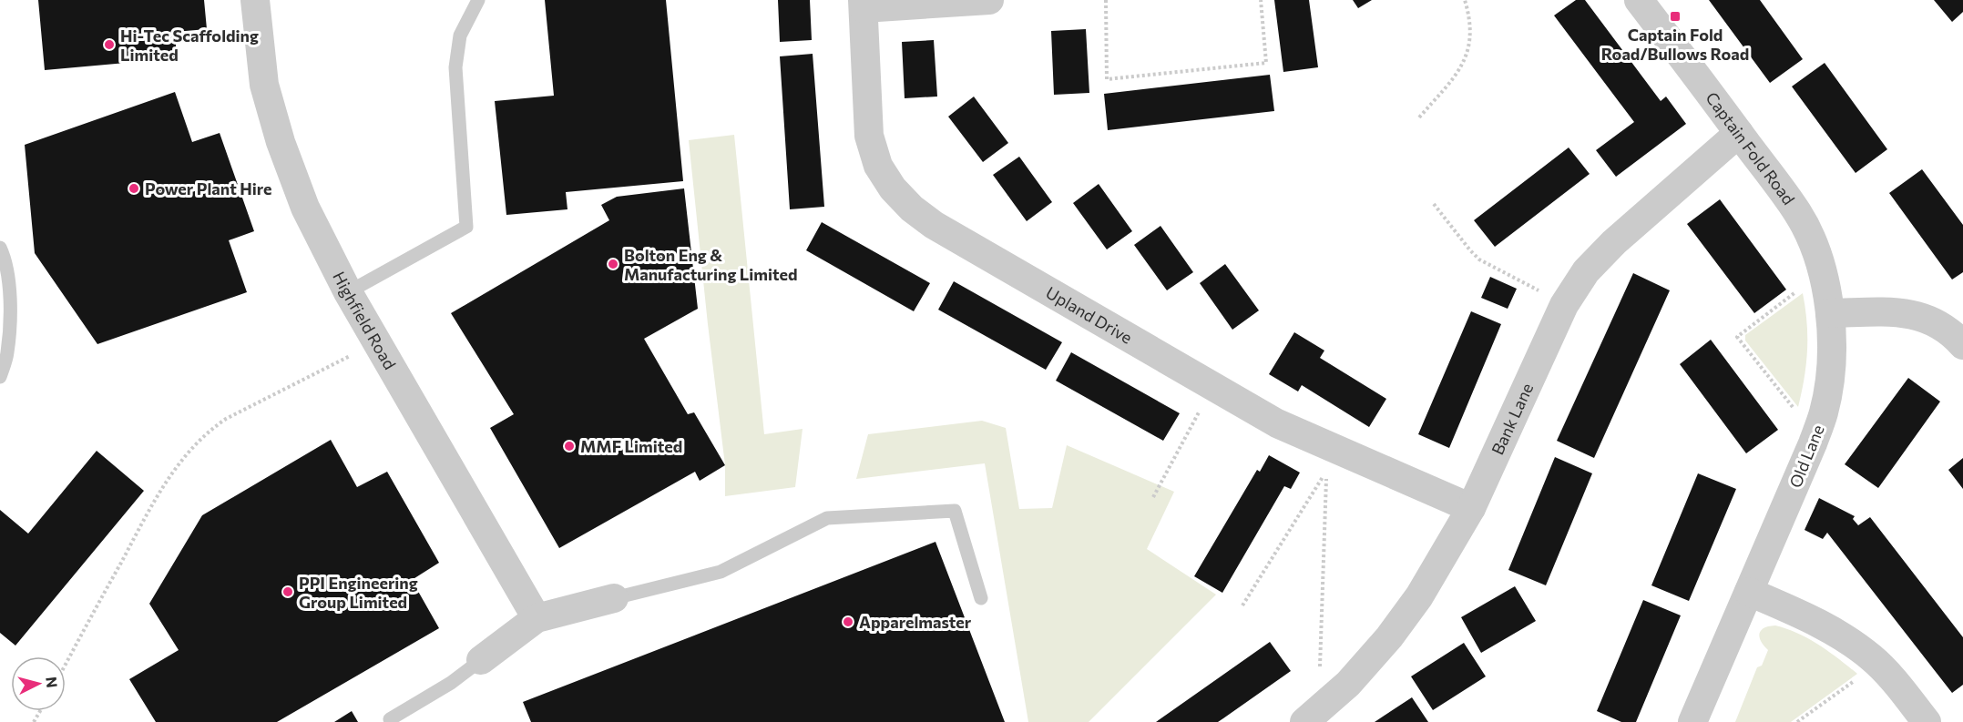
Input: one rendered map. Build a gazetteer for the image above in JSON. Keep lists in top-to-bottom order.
{
  "streets": {
    "street": [
      "Captain Fold Road",
      "Upland Drive",
      "Highfield Road",
      "Bank Lane",
      "Old Lane"
    ]
  },
  "crossings": [
    ["Captain Fold Road", "Bank Lane"],
    ["Captain Fold Road", "Old Lane"],
    ["Upland Drive", "Bank Lane"]
  ],
  "places": {
    "transit": ["Captain Fold Road/Bullows Road"],
    "other": [
      "Hi-Tec Scaffolding Limited",
      "Power Plant Hire",
      "Bolton Eng & Manufacturing Limited",
      "MMF Limited",
      "PPI Engineering Group Limited",
      "Apparelmaster"
    ]
  },
  "north": "right"
}
